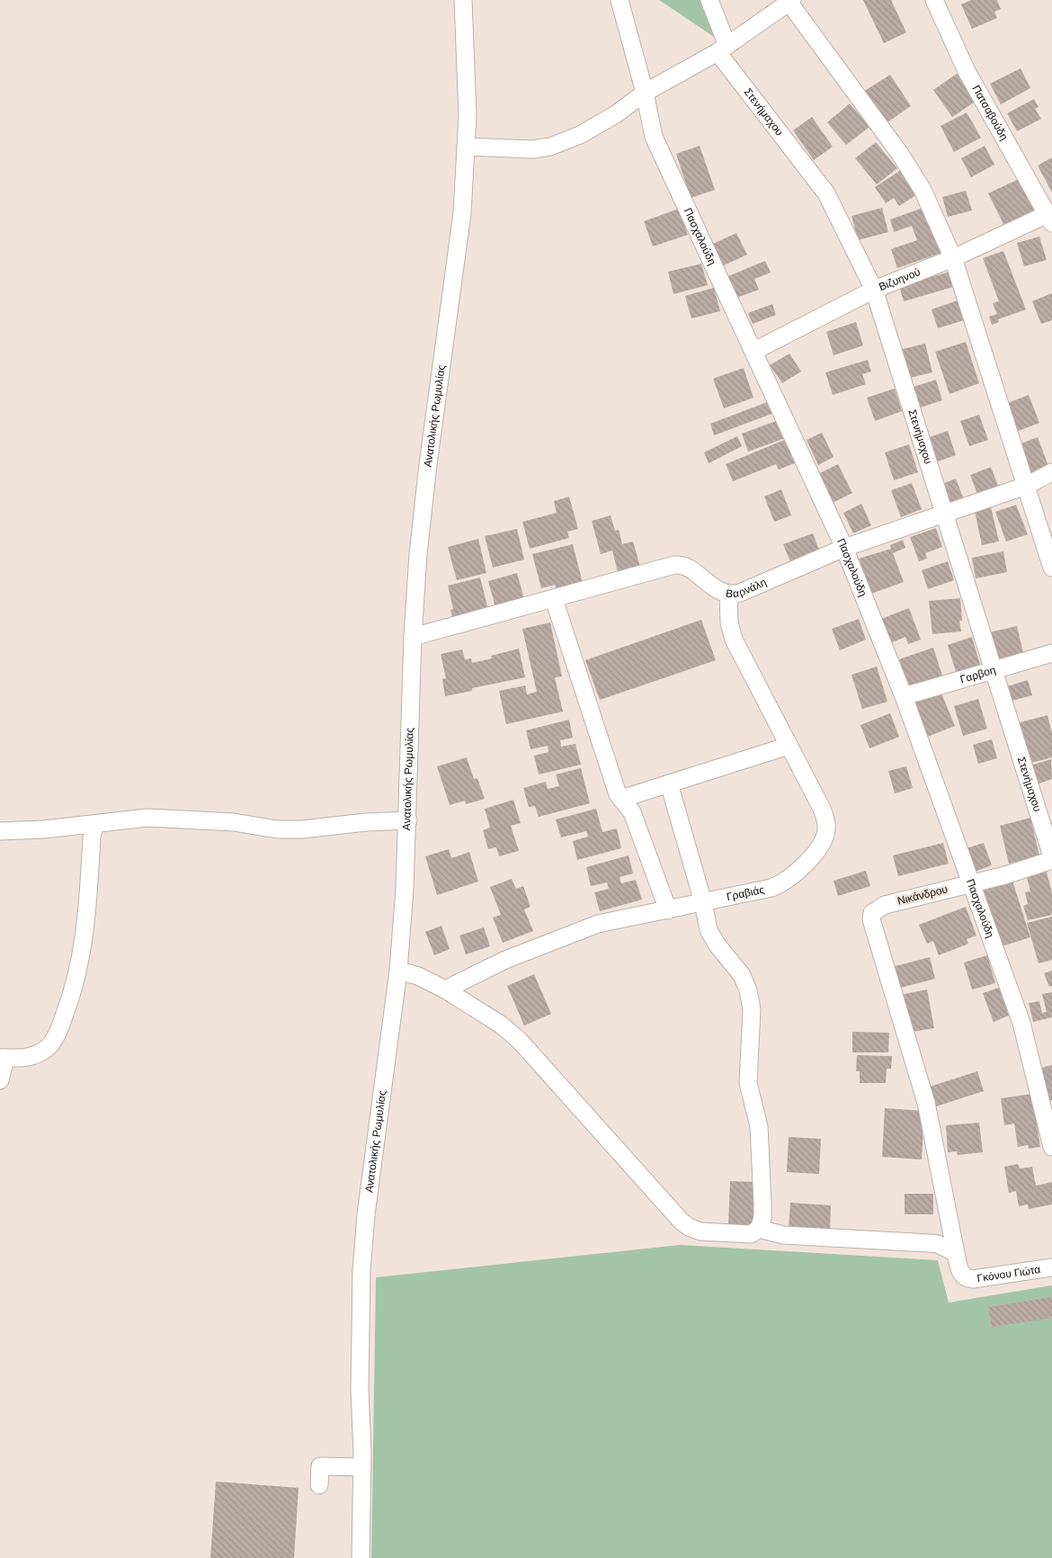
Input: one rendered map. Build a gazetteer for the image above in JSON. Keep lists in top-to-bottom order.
{
  "streets": {
    "street": [
      "Στενήμαχου",
      "Πατσαβούδη",
      "Πασχαλούδη",
      "Βιζυηνού",
      "Ανατολικής Ρωμυλίας",
      "Βαρνάλη",
      "Γαρβοη",
      "Γραβιάς",
      "Νικάνδρου",
      "Γκόνου Γιώτα"
    ]
  },
  "crossings": [
    ["Στενήμαχου", "Βιζυηνού"],
    ["Στενήμαχου", "Βαρνάλη"],
    ["Στενήμαχου", "Γαρβοη"],
    ["Πατσαβούδη", "Βιζυηνού"],
    ["Πασχαλούδη", "Βιζυηνού"],
    ["Πασχαλούδη", "Βαρνάλη"],
    ["Πασχαλούδη", "Γαρβοη"],
    ["Πασχαλούδη", "Νικάνδρου"],
    ["Ανατολικής Ρωμυλίας", "Βαρνάλη"],
    ["Βαρνάλη", "Γραβιάς"],
    ["Νικάνδρου", "Γκόνου Γιώτα"]
  ]
}
